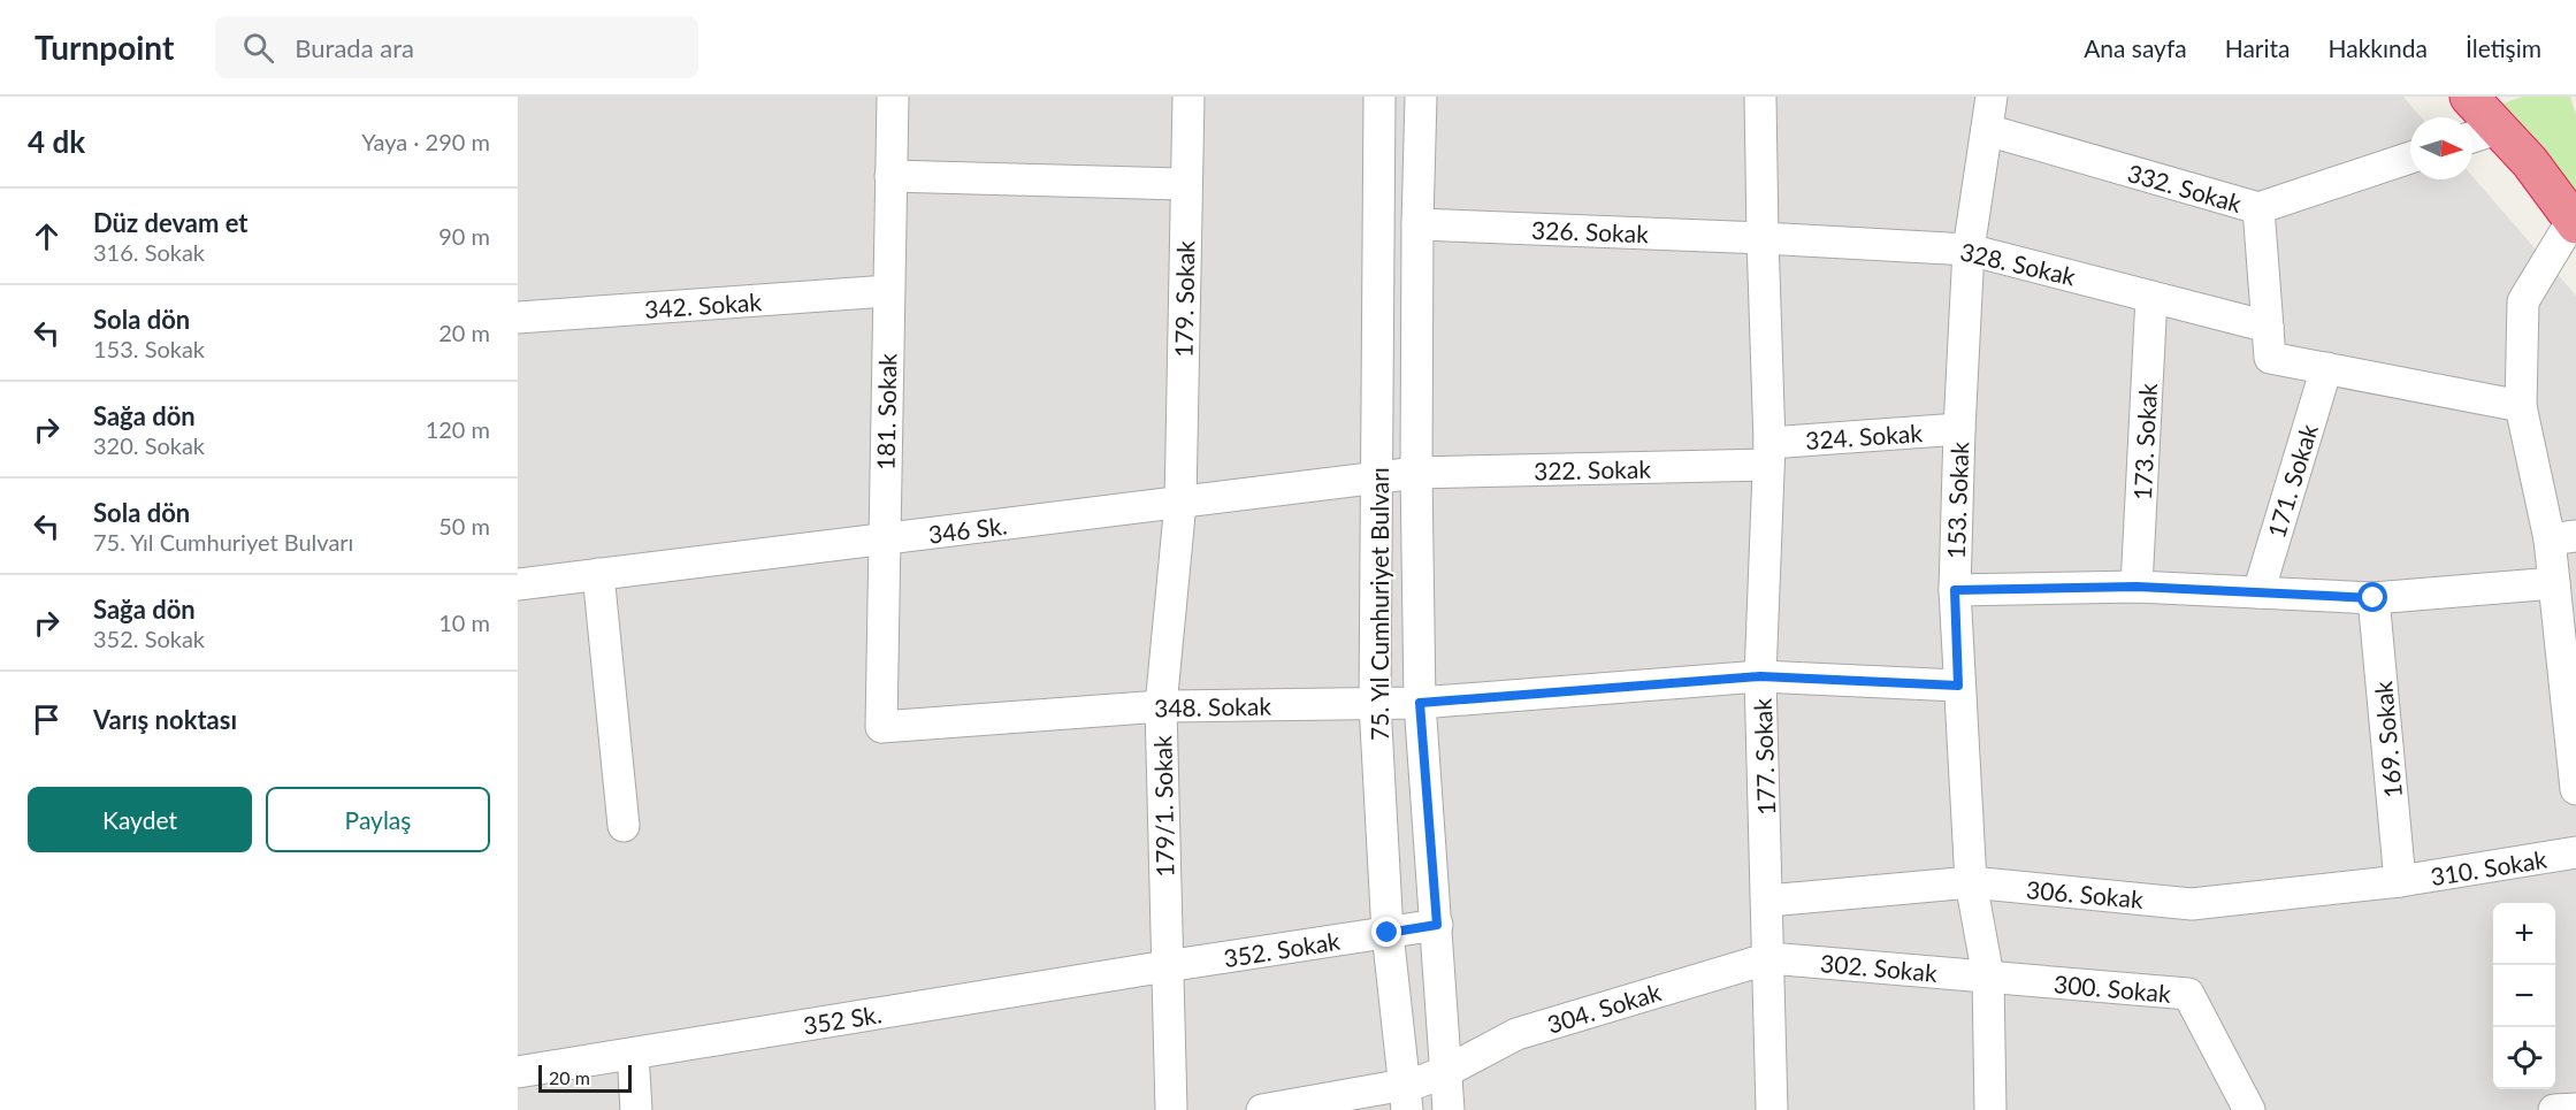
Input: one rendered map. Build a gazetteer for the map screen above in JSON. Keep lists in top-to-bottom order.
{
  "streets": {
    "street": [
      "332. Sokak",
      "326. Sokak",
      "328. Sokak",
      "179. Sokak",
      "342. Sokak",
      "181. Sokak",
      "324. Sokak",
      "173. Sokak",
      "322. Sokak",
      "171. Sokak",
      "153. Sokak",
      "346 Sk.",
      "75. Yıl Cumhuriyet Bulvarı",
      "348. Sokak",
      "169. Sokak",
      "177. Sokak",
      "179/1. Sokak",
      "310. Sokak",
      "306. Sokak",
      "352. Sokak",
      "302. Sokak",
      "300. Sokak",
      "304. Sokak",
      "352 Sk."
    ]
  },
  "crossings": [
    ["332. Sokak", "153. Sokak"],
    ["326. Sokak", "328. Sokak"],
    ["326. Sokak", "75. Yıl Cumhuriyet Bulvarı"],
    ["326. Sokak", "177. Sokak"],
    ["328. Sokak", "173. Sokak"],
    ["328. Sokak", "153. Sokak"],
    ["328. Sokak", "177. Sokak"],
    ["179. Sokak", "346 Sk."],
    ["179. Sokak", "179/1. Sokak"],
    ["342. Sokak", "181. Sokak"],
    ["181. Sokak", "346 Sk."],
    ["181. Sokak", "348. Sokak"],
    ["324. Sokak", "322. Sokak"],
    ["324. Sokak", "153. Sokak"],
    ["324. Sokak", "177. Sokak"],
    ["322. Sokak", "346 Sk."],
    ["322. Sokak", "75. Yıl Cumhuriyet Bulvarı"],
    ["322. Sokak", "177. Sokak"],
    ["153. Sokak", "348. Sokak"],
    ["153. Sokak", "306. Sokak"],
    ["153. Sokak", "302. Sokak"],
    ["153. Sokak", "300. Sokak"],
    ["346 Sk.", "75. Yıl Cumhuriyet Bulvarı"],
    ["346 Sk.", "179/1. Sokak"],
    ["75. Yıl Cumhuriyet Bulvarı", "348. Sokak"],
    ["75. Yıl Cumhuriyet Bulvarı", "352. Sokak"],
    ["75. Yıl Cumhuriyet Bulvarı", "304. Sokak"],
    ["348. Sokak", "177. Sokak"],
    ["348. Sokak", "179/1. Sokak"],
    ["169. Sokak", "310. Sokak"],
    ["169. Sokak", "306. Sokak"],
    ["177. Sokak", "306. Sokak"],
    ["177. Sokak", "302. Sokak"],
    ["177. Sokak", "304. Sokak"],
    ["179/1. Sokak", "352. Sokak"],
    ["179/1. Sokak", "352 Sk."],
    ["310. Sokak", "306. Sokak"],
    ["352. Sokak", "352 Sk."],
    ["302. Sokak", "300. Sokak"],
    ["302. Sokak", "304. Sokak"]
  ],
  "scale_bar": "20 m",
  "north": "right",
  "page": {
    "header": "Turnpoint",
    "search": "Burada ara",
    "nav": [
      "Ana sayfa",
      "Harita",
      "Hakkında",
      "İletişim"
    ],
    "heading": ["4 dk", "Yaya · 290 m"],
    "list": [
      ["Düz devam et", "316. Sokak", "90 m"],
      ["Sola dön", "153. Sokak", "20 m"],
      ["Sağa dön", "320. Sokak", "120 m"],
      ["Sola dön", "75. Yıl Cumhuriyet Bulvarı", "50 m"],
      ["Sağa dön", "352. Sokak", "10 m"],
      "Varış noktası"
    ],
    "buttons": ["Kaydet", "Paylaş"],
    "map_buttons": ["+", "−"],
    "scale": "20 m"
  }
}
